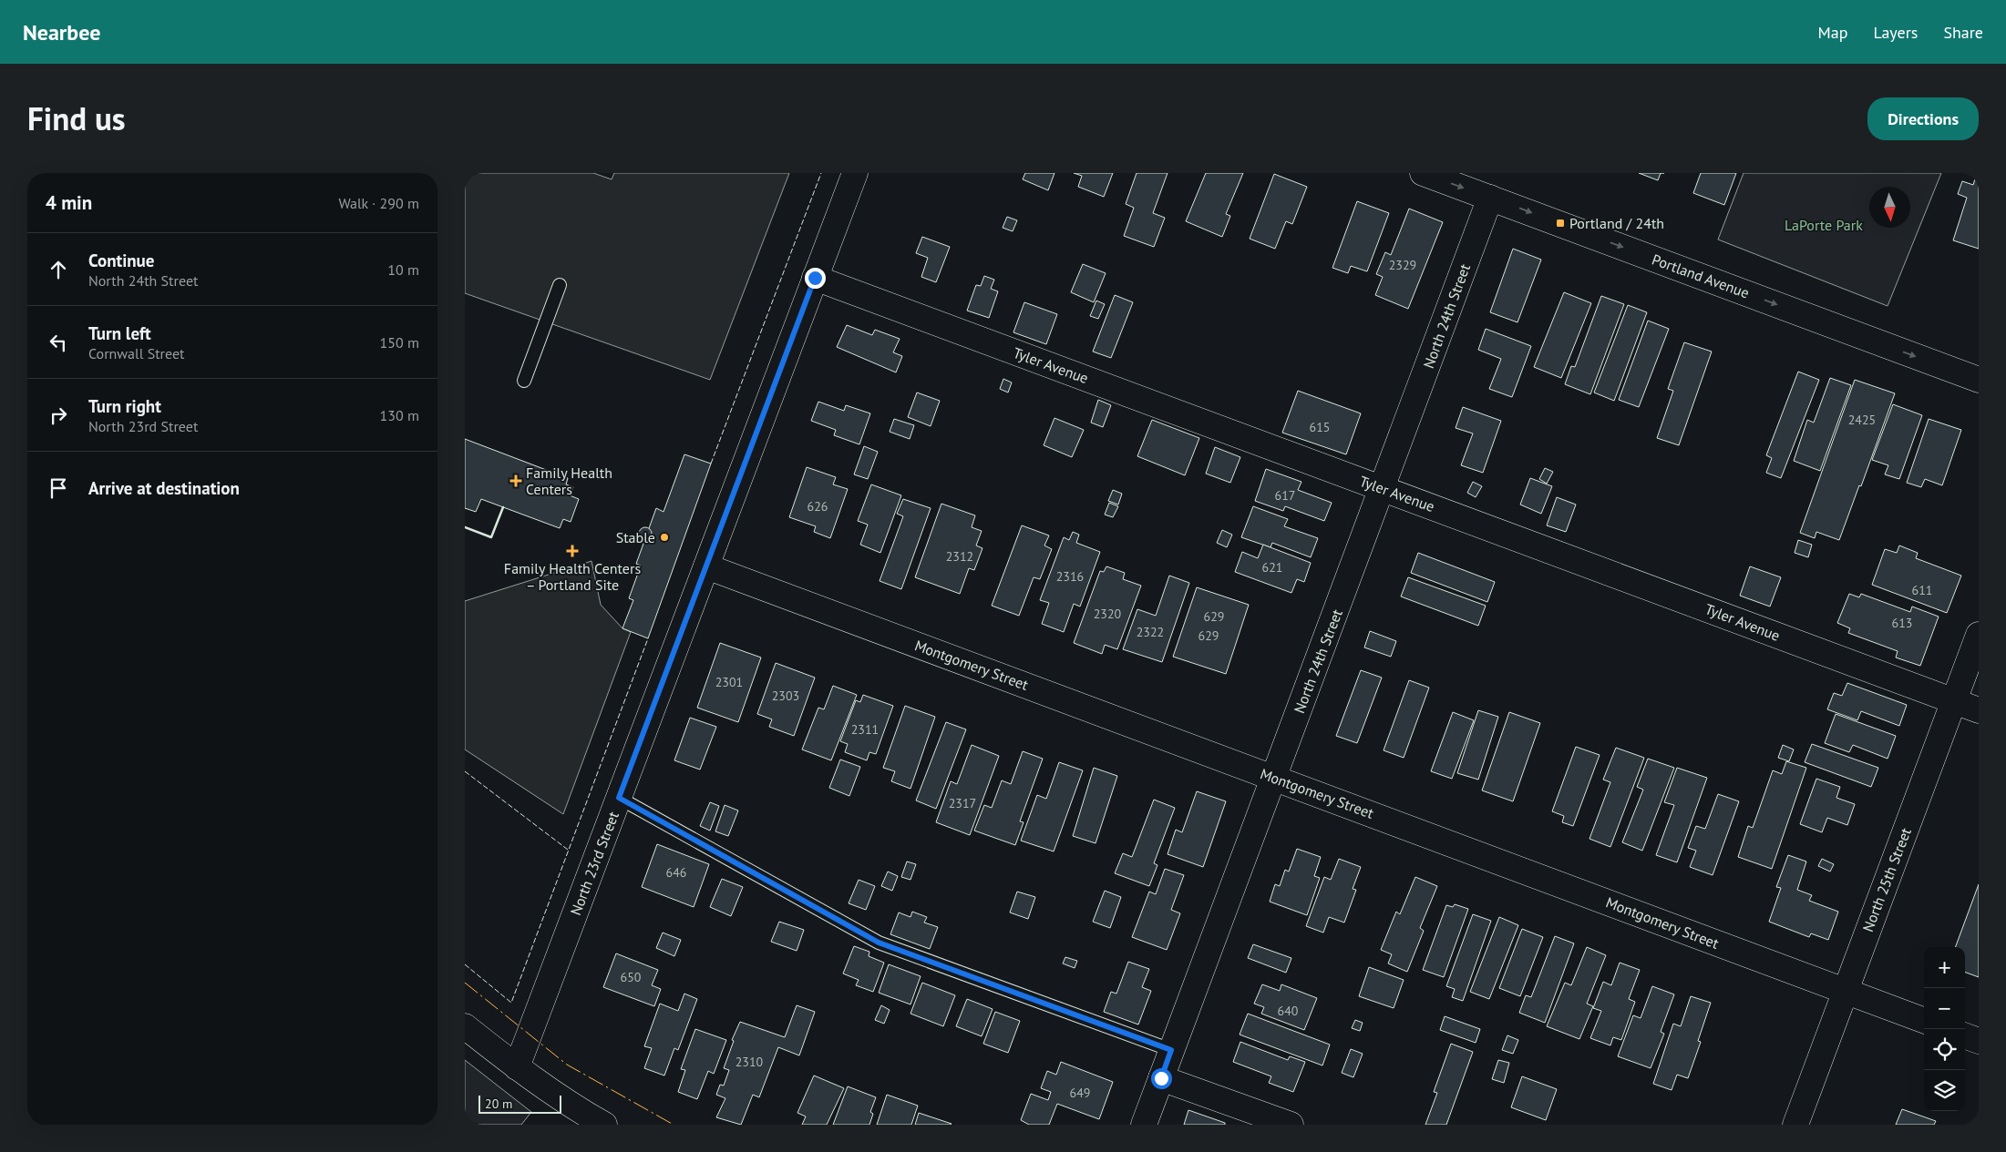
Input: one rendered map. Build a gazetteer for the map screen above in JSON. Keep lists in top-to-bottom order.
{
  "streets": {
    "street": [
      "Portland Avenue",
      "North 24th Street",
      "Tyler Avenue",
      "Montgomery Street",
      "North 23rd Street",
      "North 25th Street"
    ]
  },
  "crossings": [
    ["Portland Avenue", "North 24th Street"],
    ["North 24th Street", "Tyler Avenue"],
    ["North 24th Street", "Montgomery Street"],
    ["Tyler Avenue", "North 23rd Street"],
    ["Tyler Avenue", "North 25th Street"],
    ["Montgomery Street", "North 23rd Street"],
    ["Montgomery Street", "North 25th Street"]
  ],
  "one_way": ["Portland Avenue"],
  "parks": ["LaPorte Park"],
  "places": {
    "transit": ["Portland / 24th"],
    "health": ["Family Health Centers", "Family Health Centers – Portland Site"],
    "other": ["Stable"]
  },
  "house_numbers": [
    "2329",
    "2425",
    "615",
    "617",
    "626",
    "2312",
    "621",
    "2316",
    "611",
    "2320",
    "629",
    "613",
    "2322",
    "629",
    "2301",
    "2303",
    "2311",
    "2317",
    "646",
    "650",
    "640",
    "2310",
    "649"
  ],
  "scale_bar": "20 m",
  "north": "bottom",
  "page": {
    "header": "Nearbee",
    "nav": ["Map", "Layers", "Share"],
    "title": "Find us",
    "buttons": "Directions",
    "heading": ["4 min", "Walk · 290 m"],
    "list": [
      ["Continue", "North 24th Street", "10 m"],
      ["Turn left", "Cornwall Street", "150 m"],
      ["Turn right", "North 23rd Street", "130 m"],
      "Arrive at destination"
    ],
    "map_buttons": ["+", "−"],
    "scale": "20 m"
  }
}
